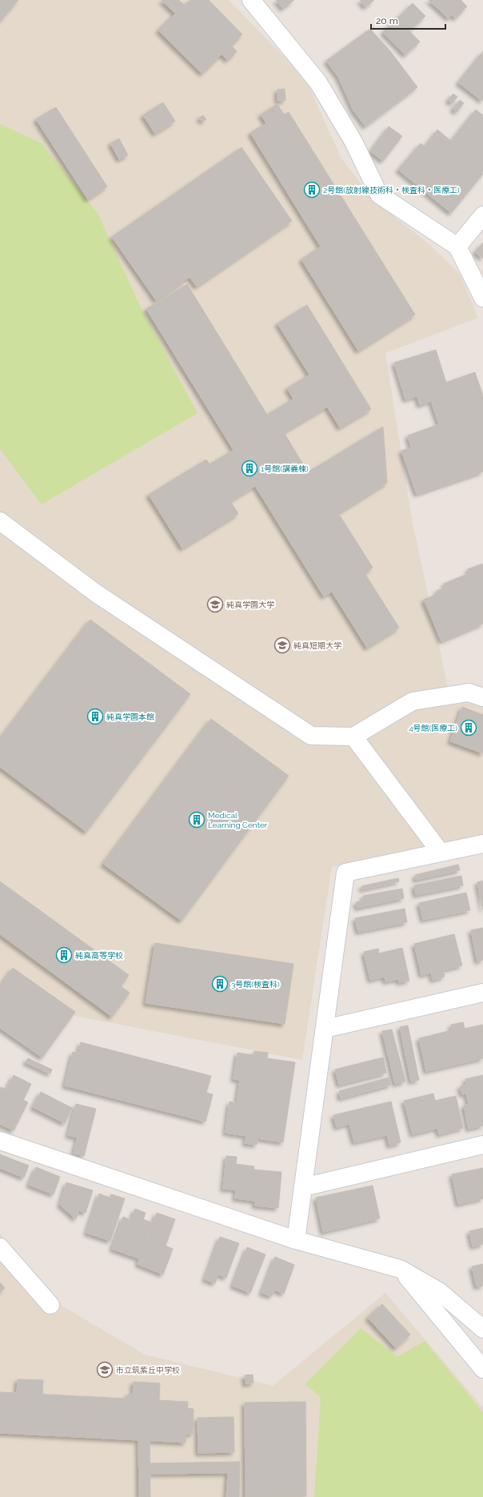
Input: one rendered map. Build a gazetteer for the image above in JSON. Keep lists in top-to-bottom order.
{
  "places": {
    "building": [
      "2号館(放射線技術科・検査科・医療工)",
      "1号館(講義棟)",
      "純真学園本館",
      "4号館(医療工)",
      "Medical Learning Center",
      "純真高等学校",
      "3号館(検査科)"
    ],
    "school or university": ["純真学園大学", "純真短期大学", "市立筑紫丘中学校"]
  },
  "scale_bar": "20 m"
}
